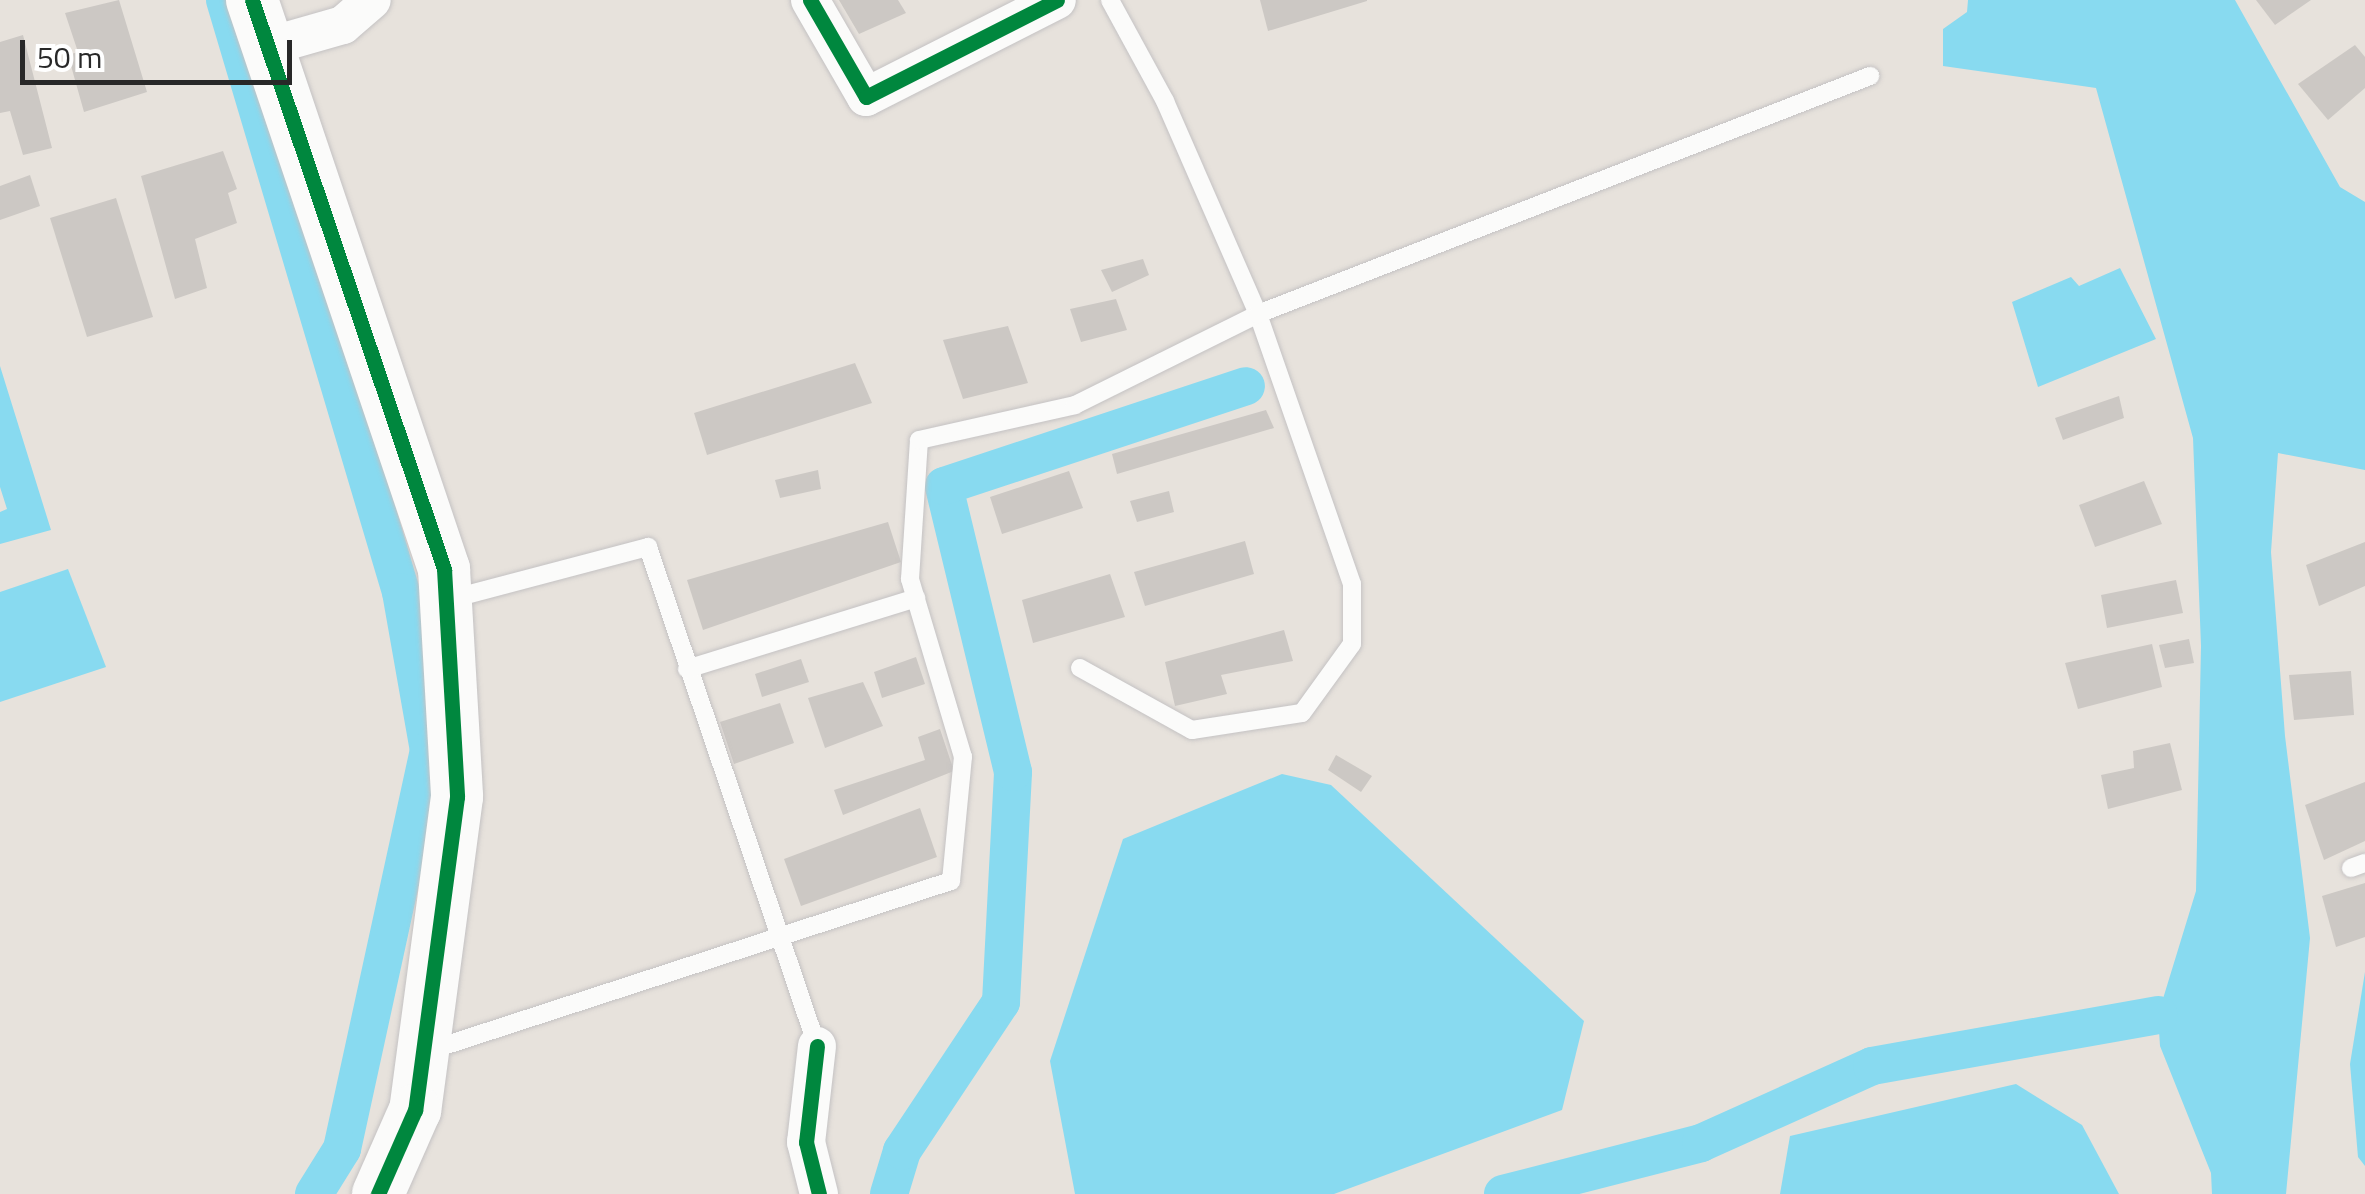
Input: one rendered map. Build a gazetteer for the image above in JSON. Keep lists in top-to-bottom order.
{
  "scale_bar": "50 m"
}
